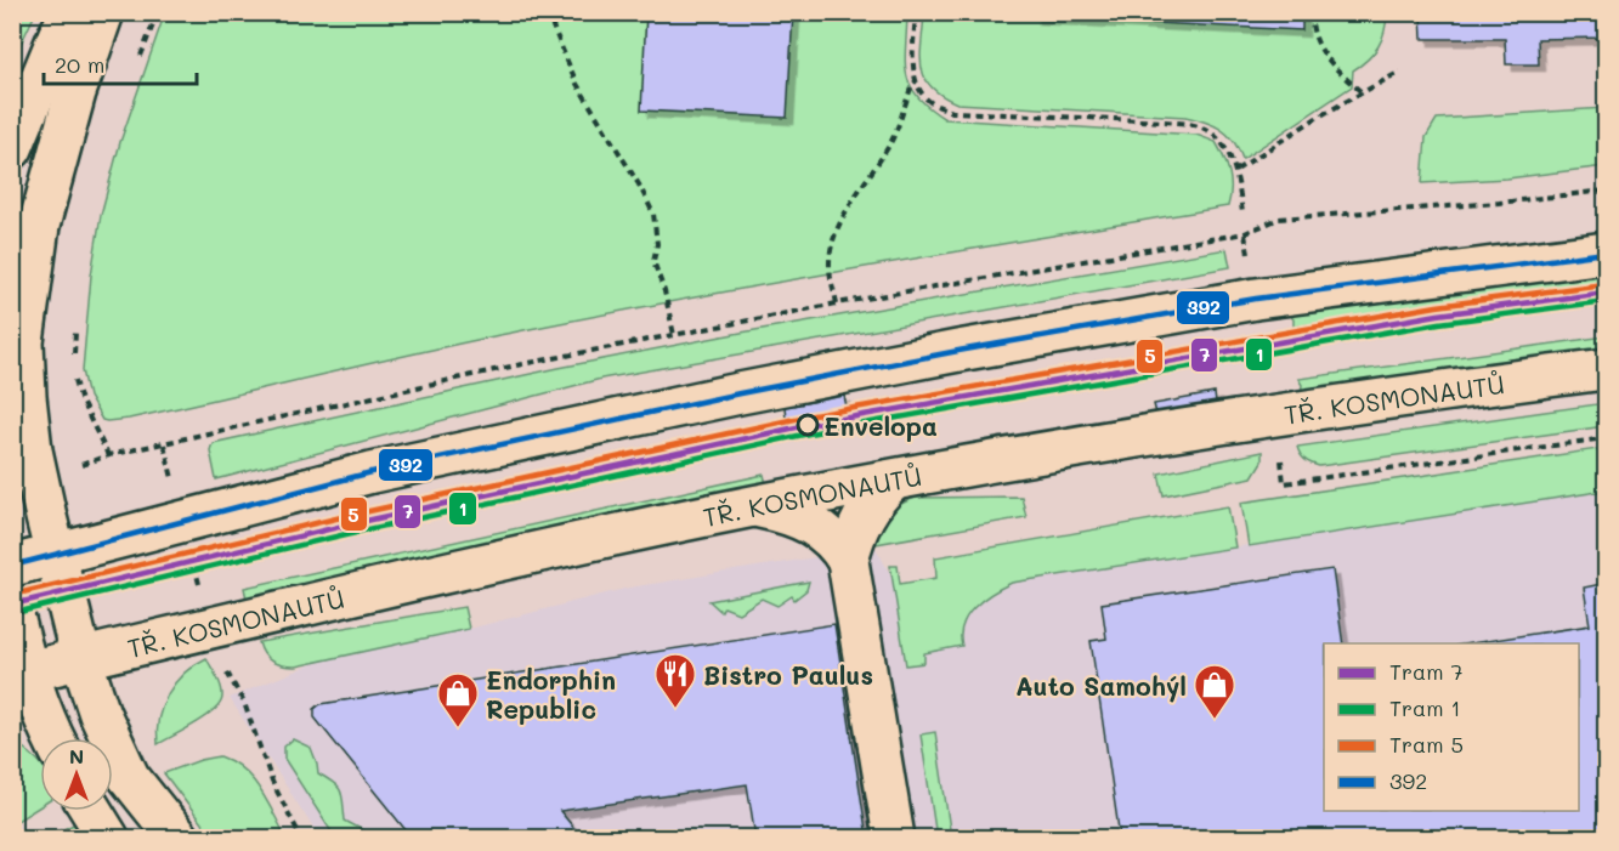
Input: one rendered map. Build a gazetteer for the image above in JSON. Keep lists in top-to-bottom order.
{
  "streets": {
    "street": ["TŘ. KOSMONAUTŮ"]
  },
  "places": {
    "other": ["Envelopa"],
    "restaurant": ["Bistro Paulus"],
    "shop": ["Auto Samohýl", "Endorphin Republic"]
  },
  "lines": [
    "transit line 392",
    "tram line 5",
    "tram line 7",
    "tram line 1"
  ],
  "legend": [
    "Tram 7",
    "Tram 1",
    "Tram 5",
    "392"
  ],
  "scale_bar": "20 m",
  "north": "top"
}
